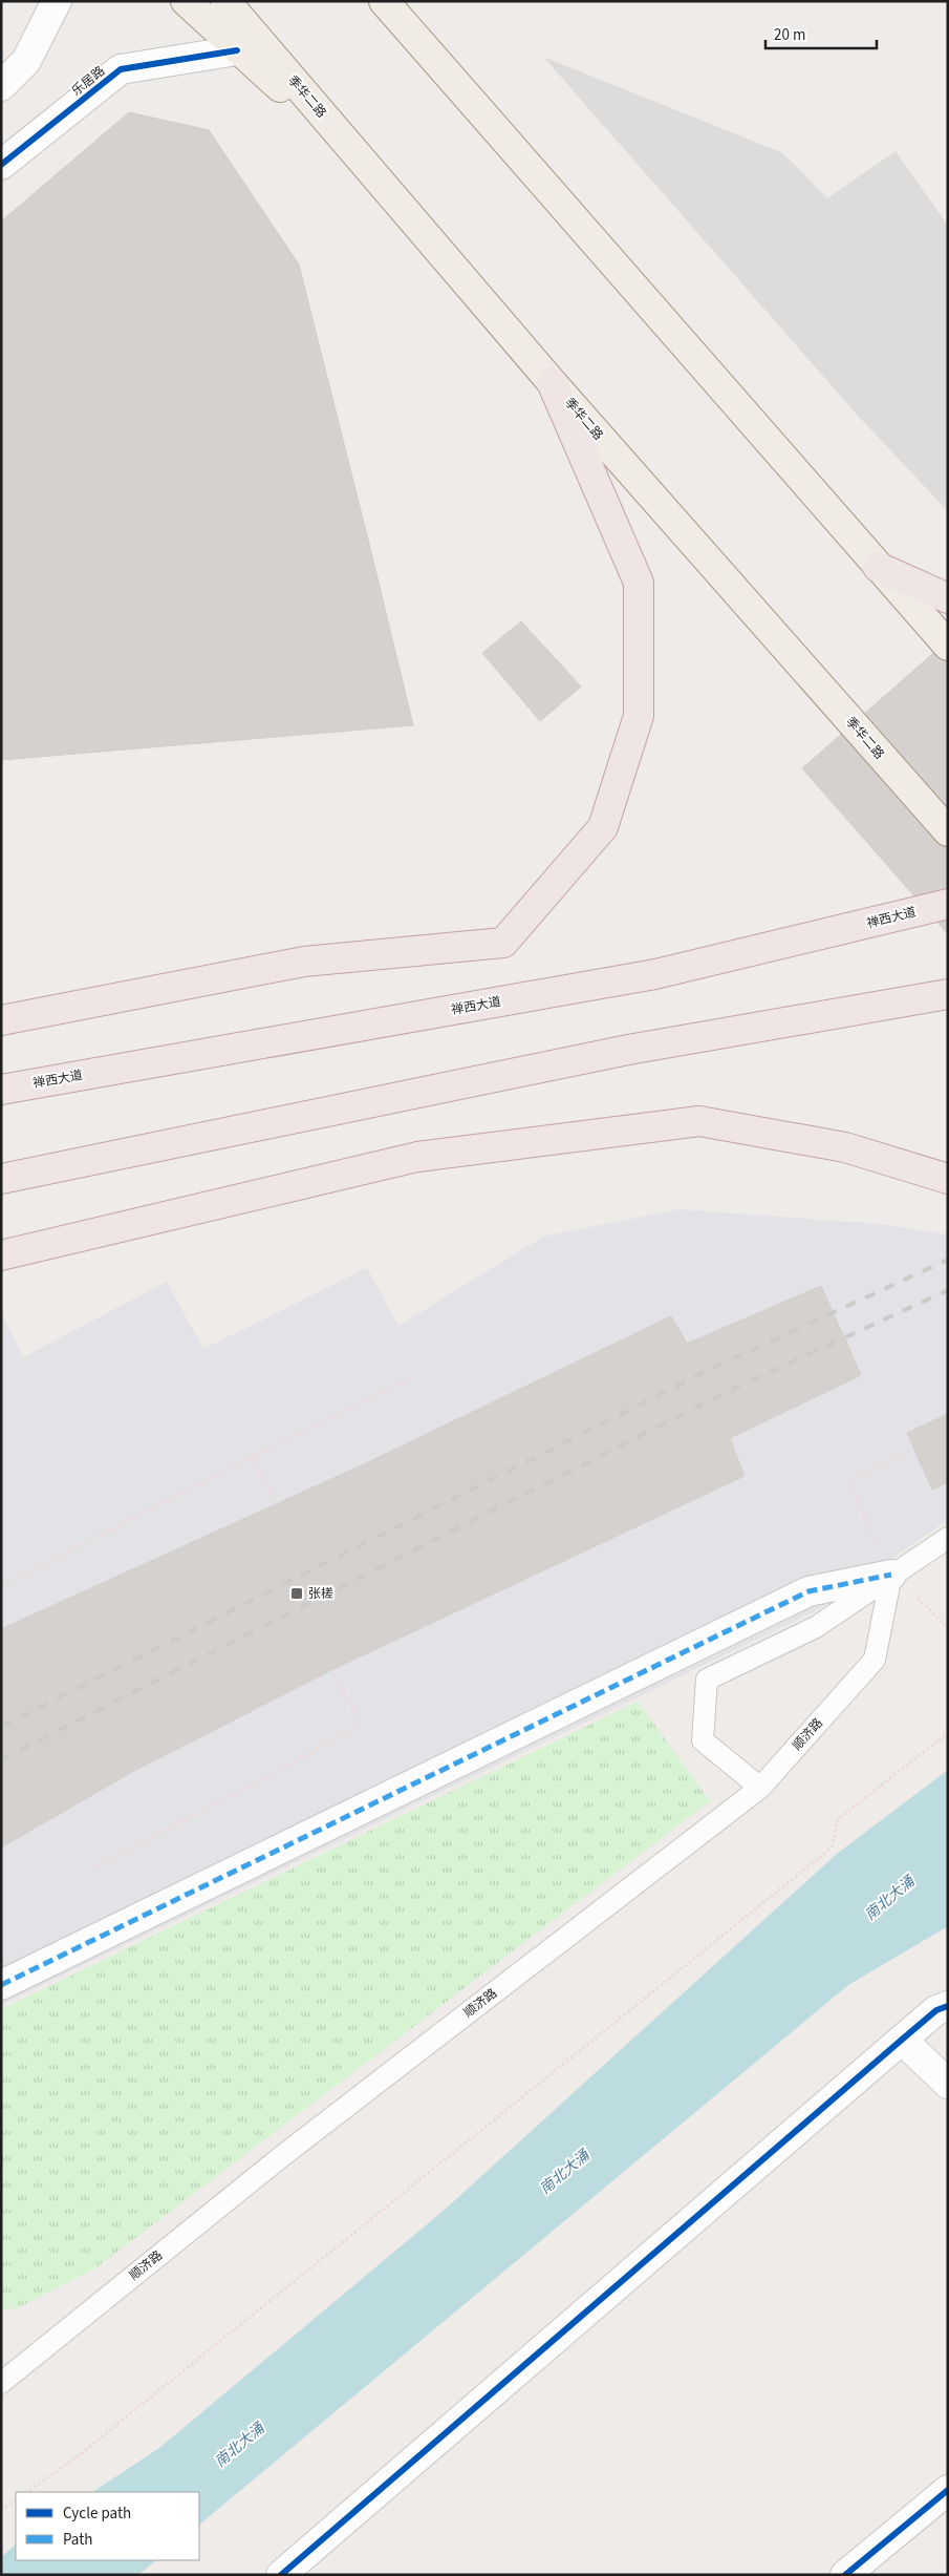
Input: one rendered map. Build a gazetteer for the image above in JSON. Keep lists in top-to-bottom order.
{
  "streets": {
    "highway": ["禅西大道"],
    "main road": ["季华二路"],
    "street": ["乐居路"],
    "lane": ["顺济路"]
  },
  "water": ["南北大涌"],
  "places": {
    "transit": ["张槎"]
  },
  "legend": ["Cycle path", "Path"],
  "scale_bar": "20 m"
}
